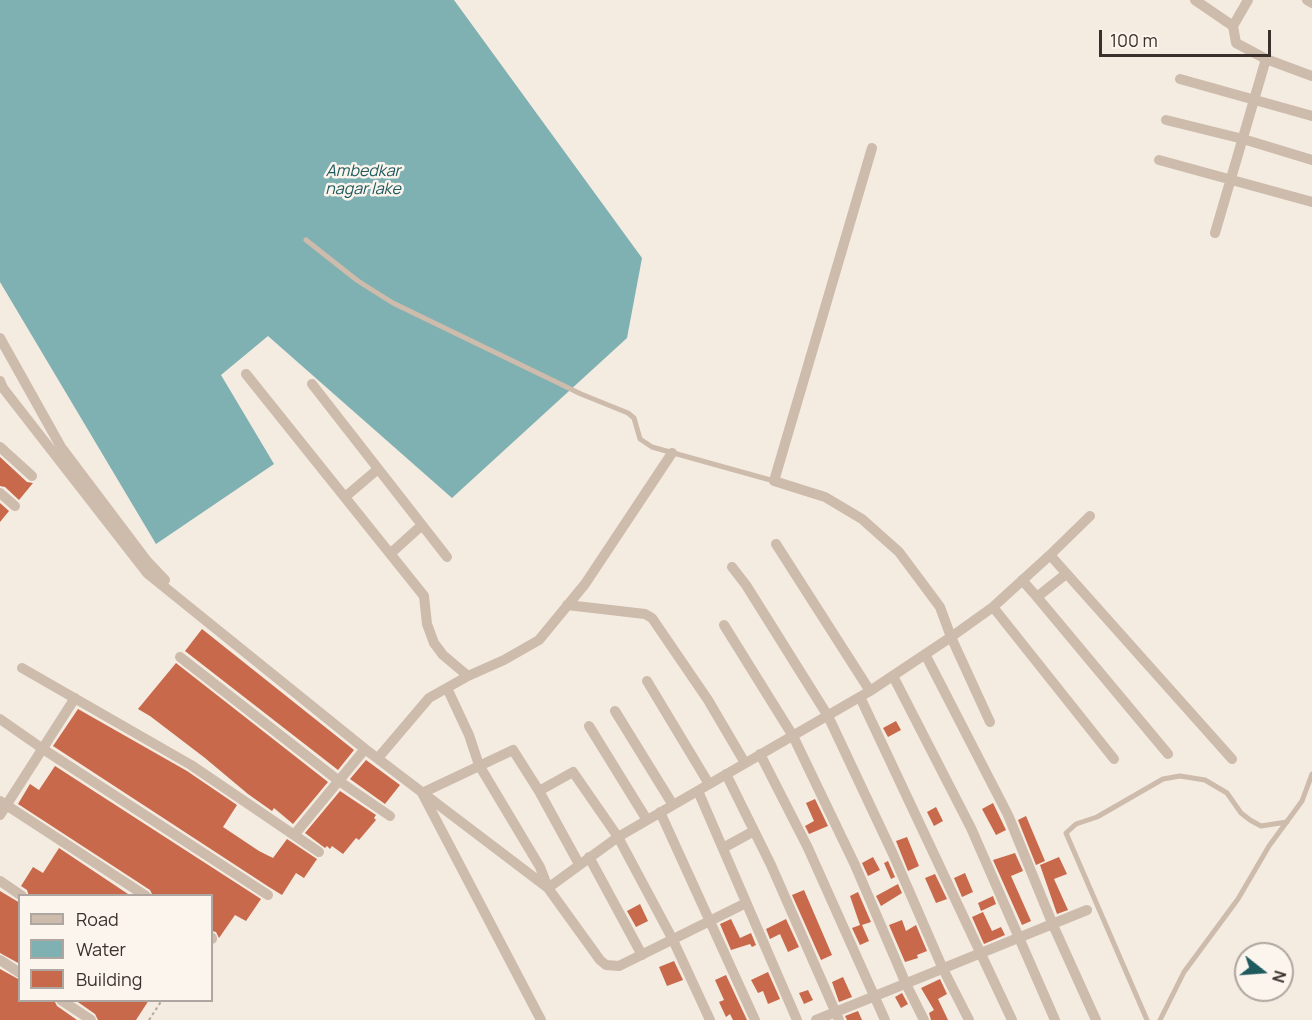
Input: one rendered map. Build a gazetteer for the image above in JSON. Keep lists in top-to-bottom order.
{
  "water": ["Ambedkar nagar lake"],
  "legend": ["Road", "Water", "Building"],
  "scale_bar": "100 m",
  "north": "right"
}
